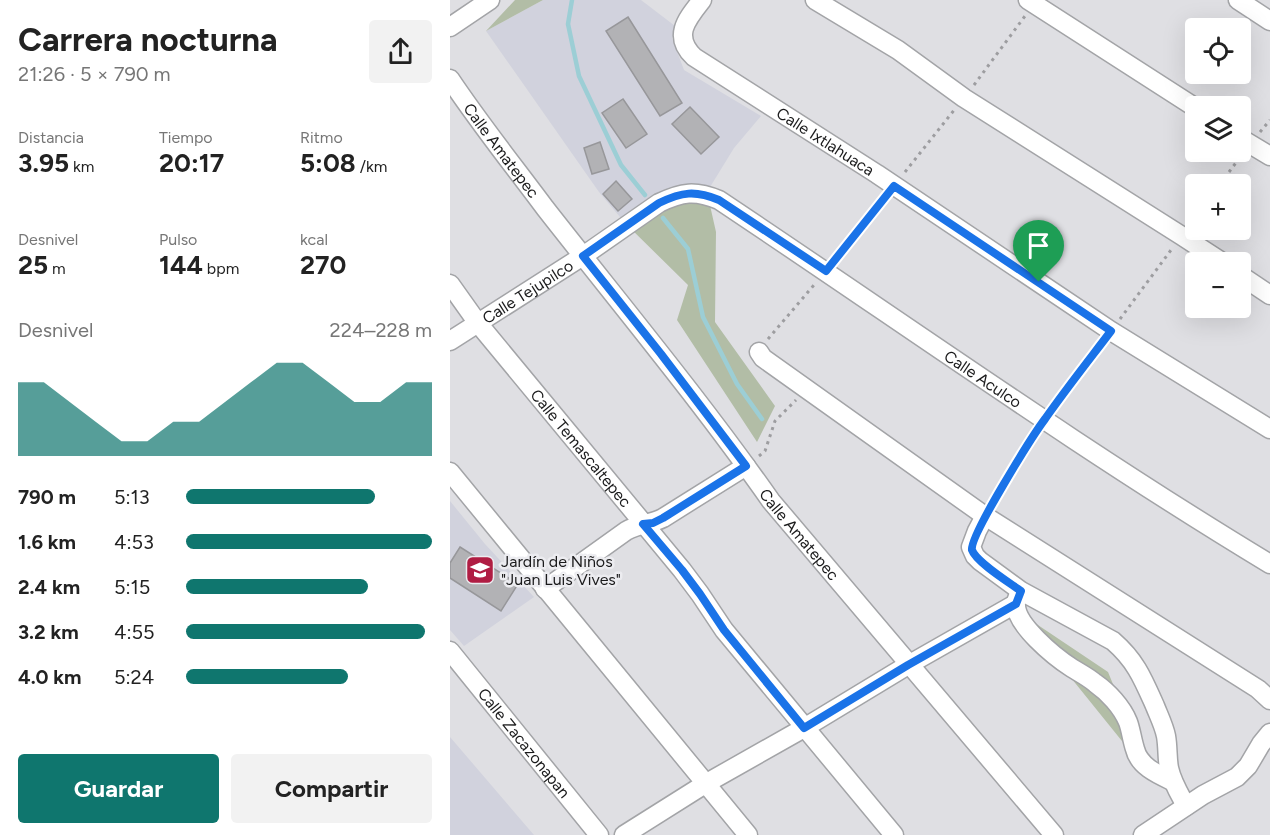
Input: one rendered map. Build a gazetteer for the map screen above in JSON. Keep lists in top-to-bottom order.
{
  "streets": {
    "street": [
      "Calle Ixtlahuaca",
      "Calle Amatepec",
      "Calle Tejupilco",
      "Calle Aculco",
      "Calle Temascaltepec",
      "Calle Zacazonapan"
    ]
  },
  "crossings": [
    ["Calle Amatepec", "Calle Tejupilco"],
    ["Calle Tejupilco", "Calle Aculco"],
    ["Calle Tejupilco", "Calle Temascaltepec"]
  ],
  "places": {
    "school or university": ["Jardín de Niños \"Juan Luis Vives\""]
  },
  "page": {
    "heading": ["Carrera nocturna", "21:26 · 5 × 790 m"],
    "map_buttons": ["+", "−"],
    "stats": [
      ["Distancia", "3.95 km"],
      ["Tiempo", "20:17"],
      ["Ritmo", "5:08 /km"],
      ["Desnivel", "25 m"],
      ["Pulso", "144 bpm"],
      ["kcal", "270"]
    ],
    "chart": ["Desnivel", "224–228 m"],
    "list": [
      {
        "name": "790 m",
        "note": "5:13"
      },
      {
        "name": "1.6 km",
        "note": "4:53"
      },
      {
        "name": "2.4 km",
        "note": "5:15"
      },
      {
        "name": "3.2 km",
        "note": "4:55"
      },
      {
        "name": "4.0 km",
        "note": "5:24"
      }
    ],
    "buttons": ["Guardar", "Compartir"]
  }
}
